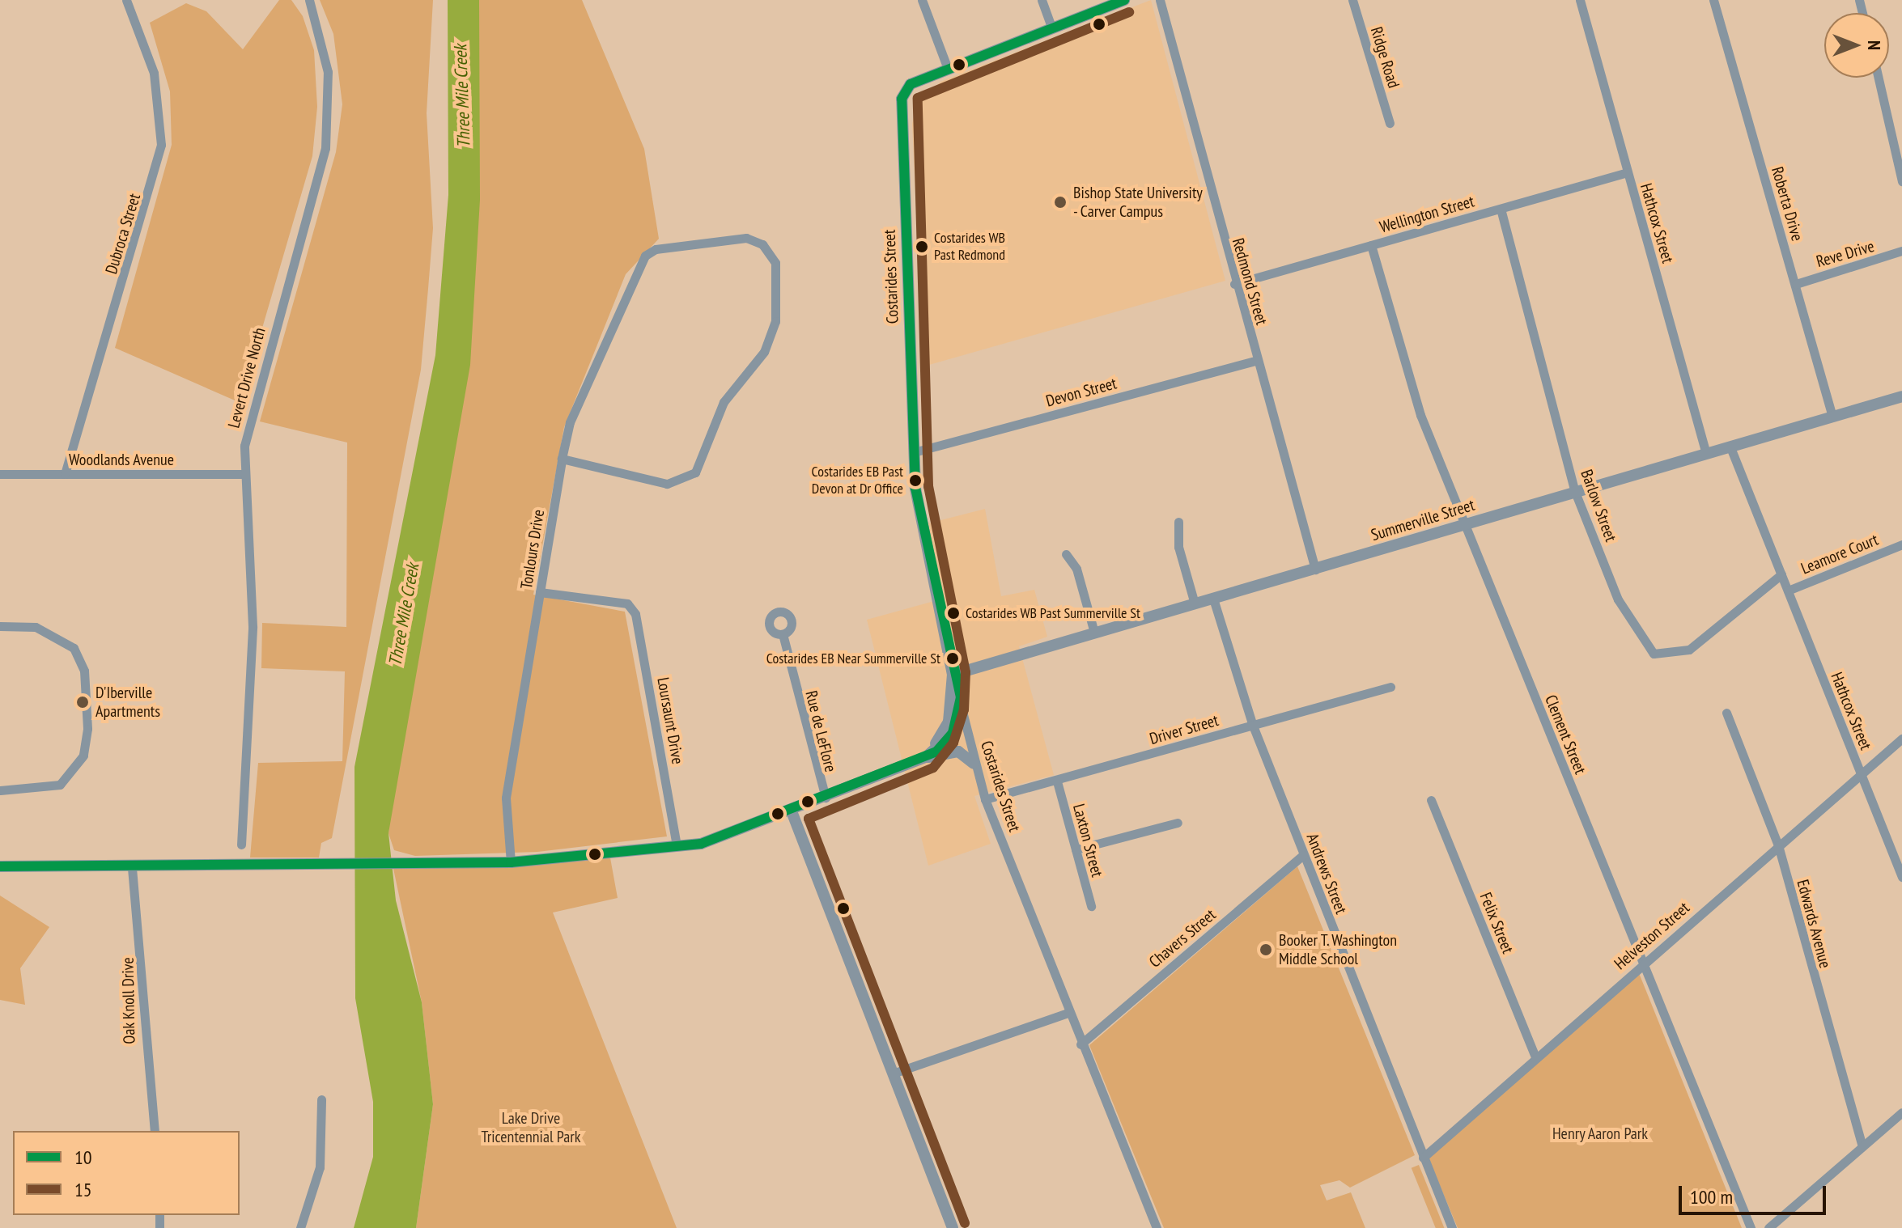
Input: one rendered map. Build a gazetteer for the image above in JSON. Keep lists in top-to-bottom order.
{
  "streets": {
    "street": [
      "Ridge Road",
      "Roberta Drive",
      "Wellington Street",
      "Hathcox Street",
      "Dubroca Street",
      "Reve Drive",
      "Costarides Street",
      "Redmond Street",
      "Levert Drive North",
      "Devon Street",
      "Woodlands Avenue",
      "Barlow Street",
      "Summerville Street",
      "Tonlours Drive",
      "Leamore Court",
      "Loursaunt Drive",
      "Driver Street",
      "Rue de LeFlore",
      "Clement Street",
      "Laxton Street",
      "Andrews Street",
      "Felix Street",
      "Edwards Avenue",
      "Helveston Street",
      "Chavers Street",
      "Oak Knoll Drive"
    ]
  },
  "crossings": [
    ["Roberta Drive", "Reve Drive"],
    ["Roberta Drive", "Summerville Street"],
    ["Wellington Street", "Hathcox Street"],
    ["Wellington Street", "Redmond Street"],
    ["Wellington Street", "Barlow Street"],
    ["Wellington Street", "Clement Street"],
    ["Hathcox Street", "Barlow Street"],
    ["Hathcox Street", "Summerville Street"],
    ["Hathcox Street", "Leamore Court"],
    ["Hathcox Street", "Helveston Street"],
    ["Dubroca Street", "Woodlands Avenue"],
    ["Costarides Street", "Devon Street"],
    ["Costarides Street", "Summerville Street"],
    ["Costarides Street", "Driver Street"],
    ["Costarides Street", "Chavers Street"],
    ["Redmond Street", "Devon Street"],
    ["Redmond Street", "Summerville Street"],
    ["Levert Drive North", "Woodlands Avenue"],
    ["Barlow Street", "Summerville Street"],
    ["Summerville Street", "Clement Street"],
    ["Summerville Street", "Andrews Street"],
    ["Tonlours Drive", "Loursaunt Drive"],
    ["Driver Street", "Laxton Street"],
    ["Driver Street", "Andrews Street"],
    ["Clement Street", "Helveston Street"],
    ["Andrews Street", "Helveston Street"],
    ["Andrews Street", "Chavers Street"],
    ["Felix Street", "Helveston Street"],
    ["Edwards Avenue", "Helveston Street"]
  ],
  "water": ["Three Mile Creek"],
  "parks": ["Lake Drive Tricentennial Park", "Henry Aaron Park"],
  "places": [
    "Bishop State University - Carver Campus",
    "Costarides WB Past Redmond",
    "Costarides EB Past Devon at Dr Office",
    "Costarides WB Past Summerville St",
    "Costarides EB Near Summerville St",
    "D'Iberville Apartments",
    "Booker T. Washington Middle School"
  ],
  "lines": ["transit line 10", "transit line 15"],
  "legend": ["10", "15"],
  "scale_bar": "100 m",
  "north": "right"
}
